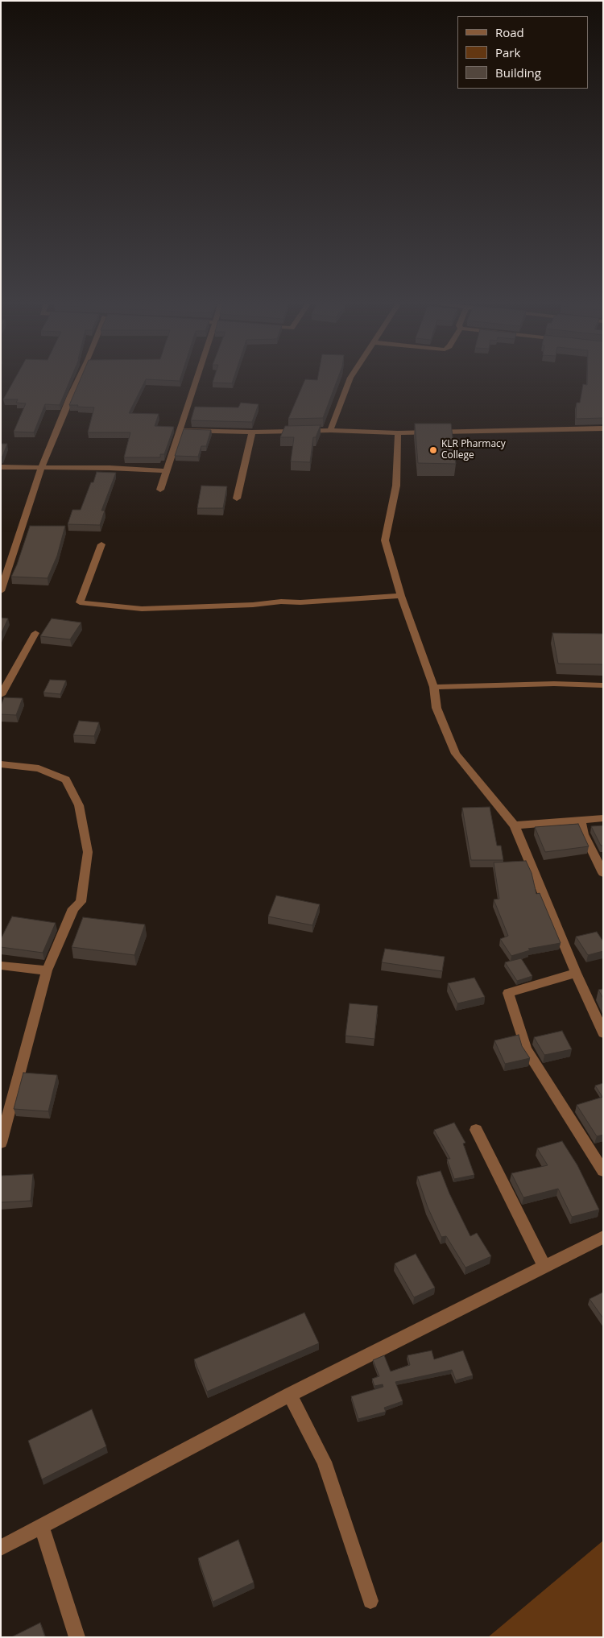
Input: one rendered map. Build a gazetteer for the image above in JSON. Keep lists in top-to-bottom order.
{
  "places": ["KLR Pharmacy College"],
  "legend": ["Road", "Park", "Building"]
}
